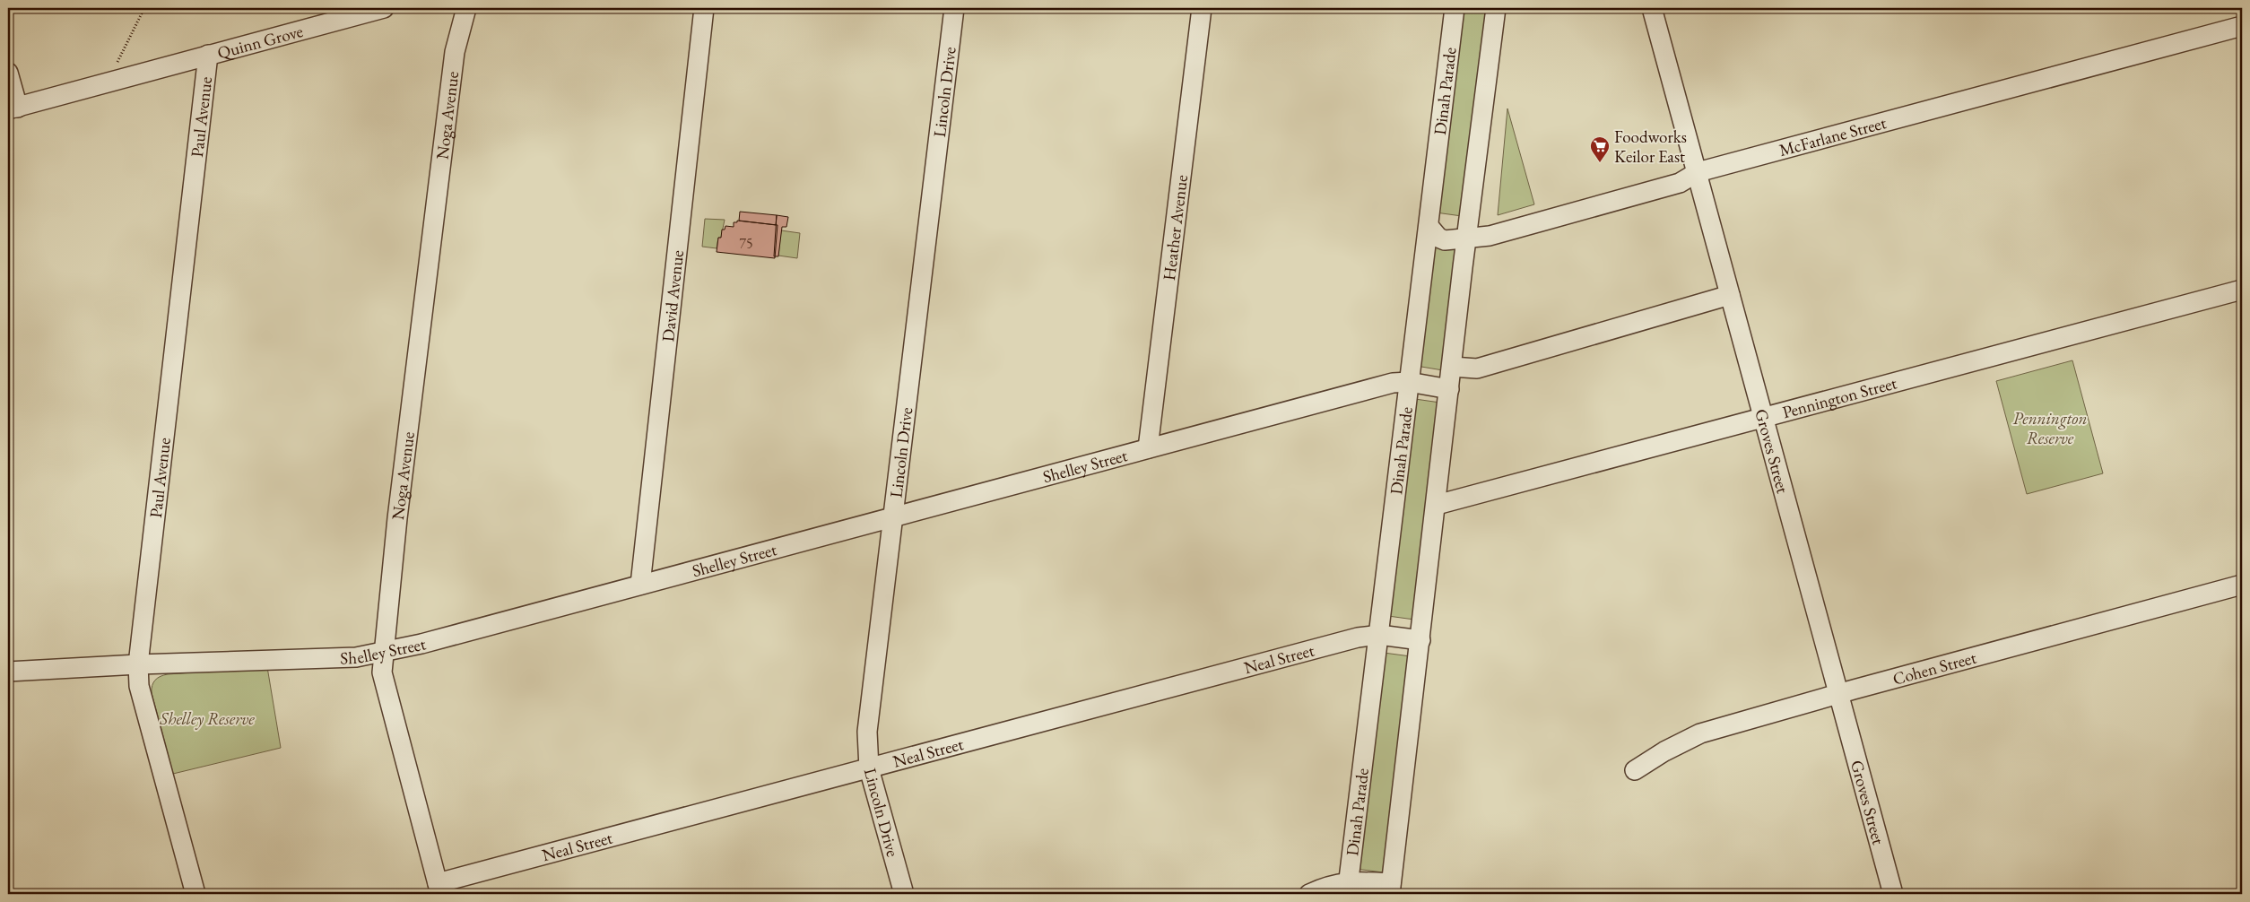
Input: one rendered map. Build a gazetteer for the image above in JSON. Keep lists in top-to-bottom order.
{
  "streets": {
    "street": [
      "Quinn Grove",
      "Dinah Parade",
      "Lincoln Drive",
      "Noga Avenue",
      "Paul Avenue",
      "McFarlane Street",
      "Heather Avenue",
      "David Avenue",
      "Pennington Street",
      "Groves Street",
      "Shelley Street",
      "Neal Street",
      "Cohen Street"
    ]
  },
  "crossings": [
    ["Quinn Grove", "Paul Avenue"],
    ["Dinah Parade", "McFarlane Street"],
    ["Dinah Parade", "Shelley Street"],
    ["Dinah Parade", "Neal Street"],
    ["Lincoln Drive", "Shelley Street"],
    ["Lincoln Drive", "Neal Street"],
    ["Noga Avenue", "Shelley Street"],
    ["Noga Avenue", "Neal Street"],
    ["Paul Avenue", "Shelley Street"],
    ["McFarlane Street", "Groves Street"],
    ["Heather Avenue", "Shelley Street"],
    ["David Avenue", "Shelley Street"],
    ["Pennington Street", "Groves Street"],
    ["Groves Street", "Cohen Street"]
  ],
  "parks": ["Pennington Reserve", "Shelley Reserve"],
  "places": {
    "supermarket": ["Foodworks Keilor East"]
  },
  "house_numbers": ["75"]
}
